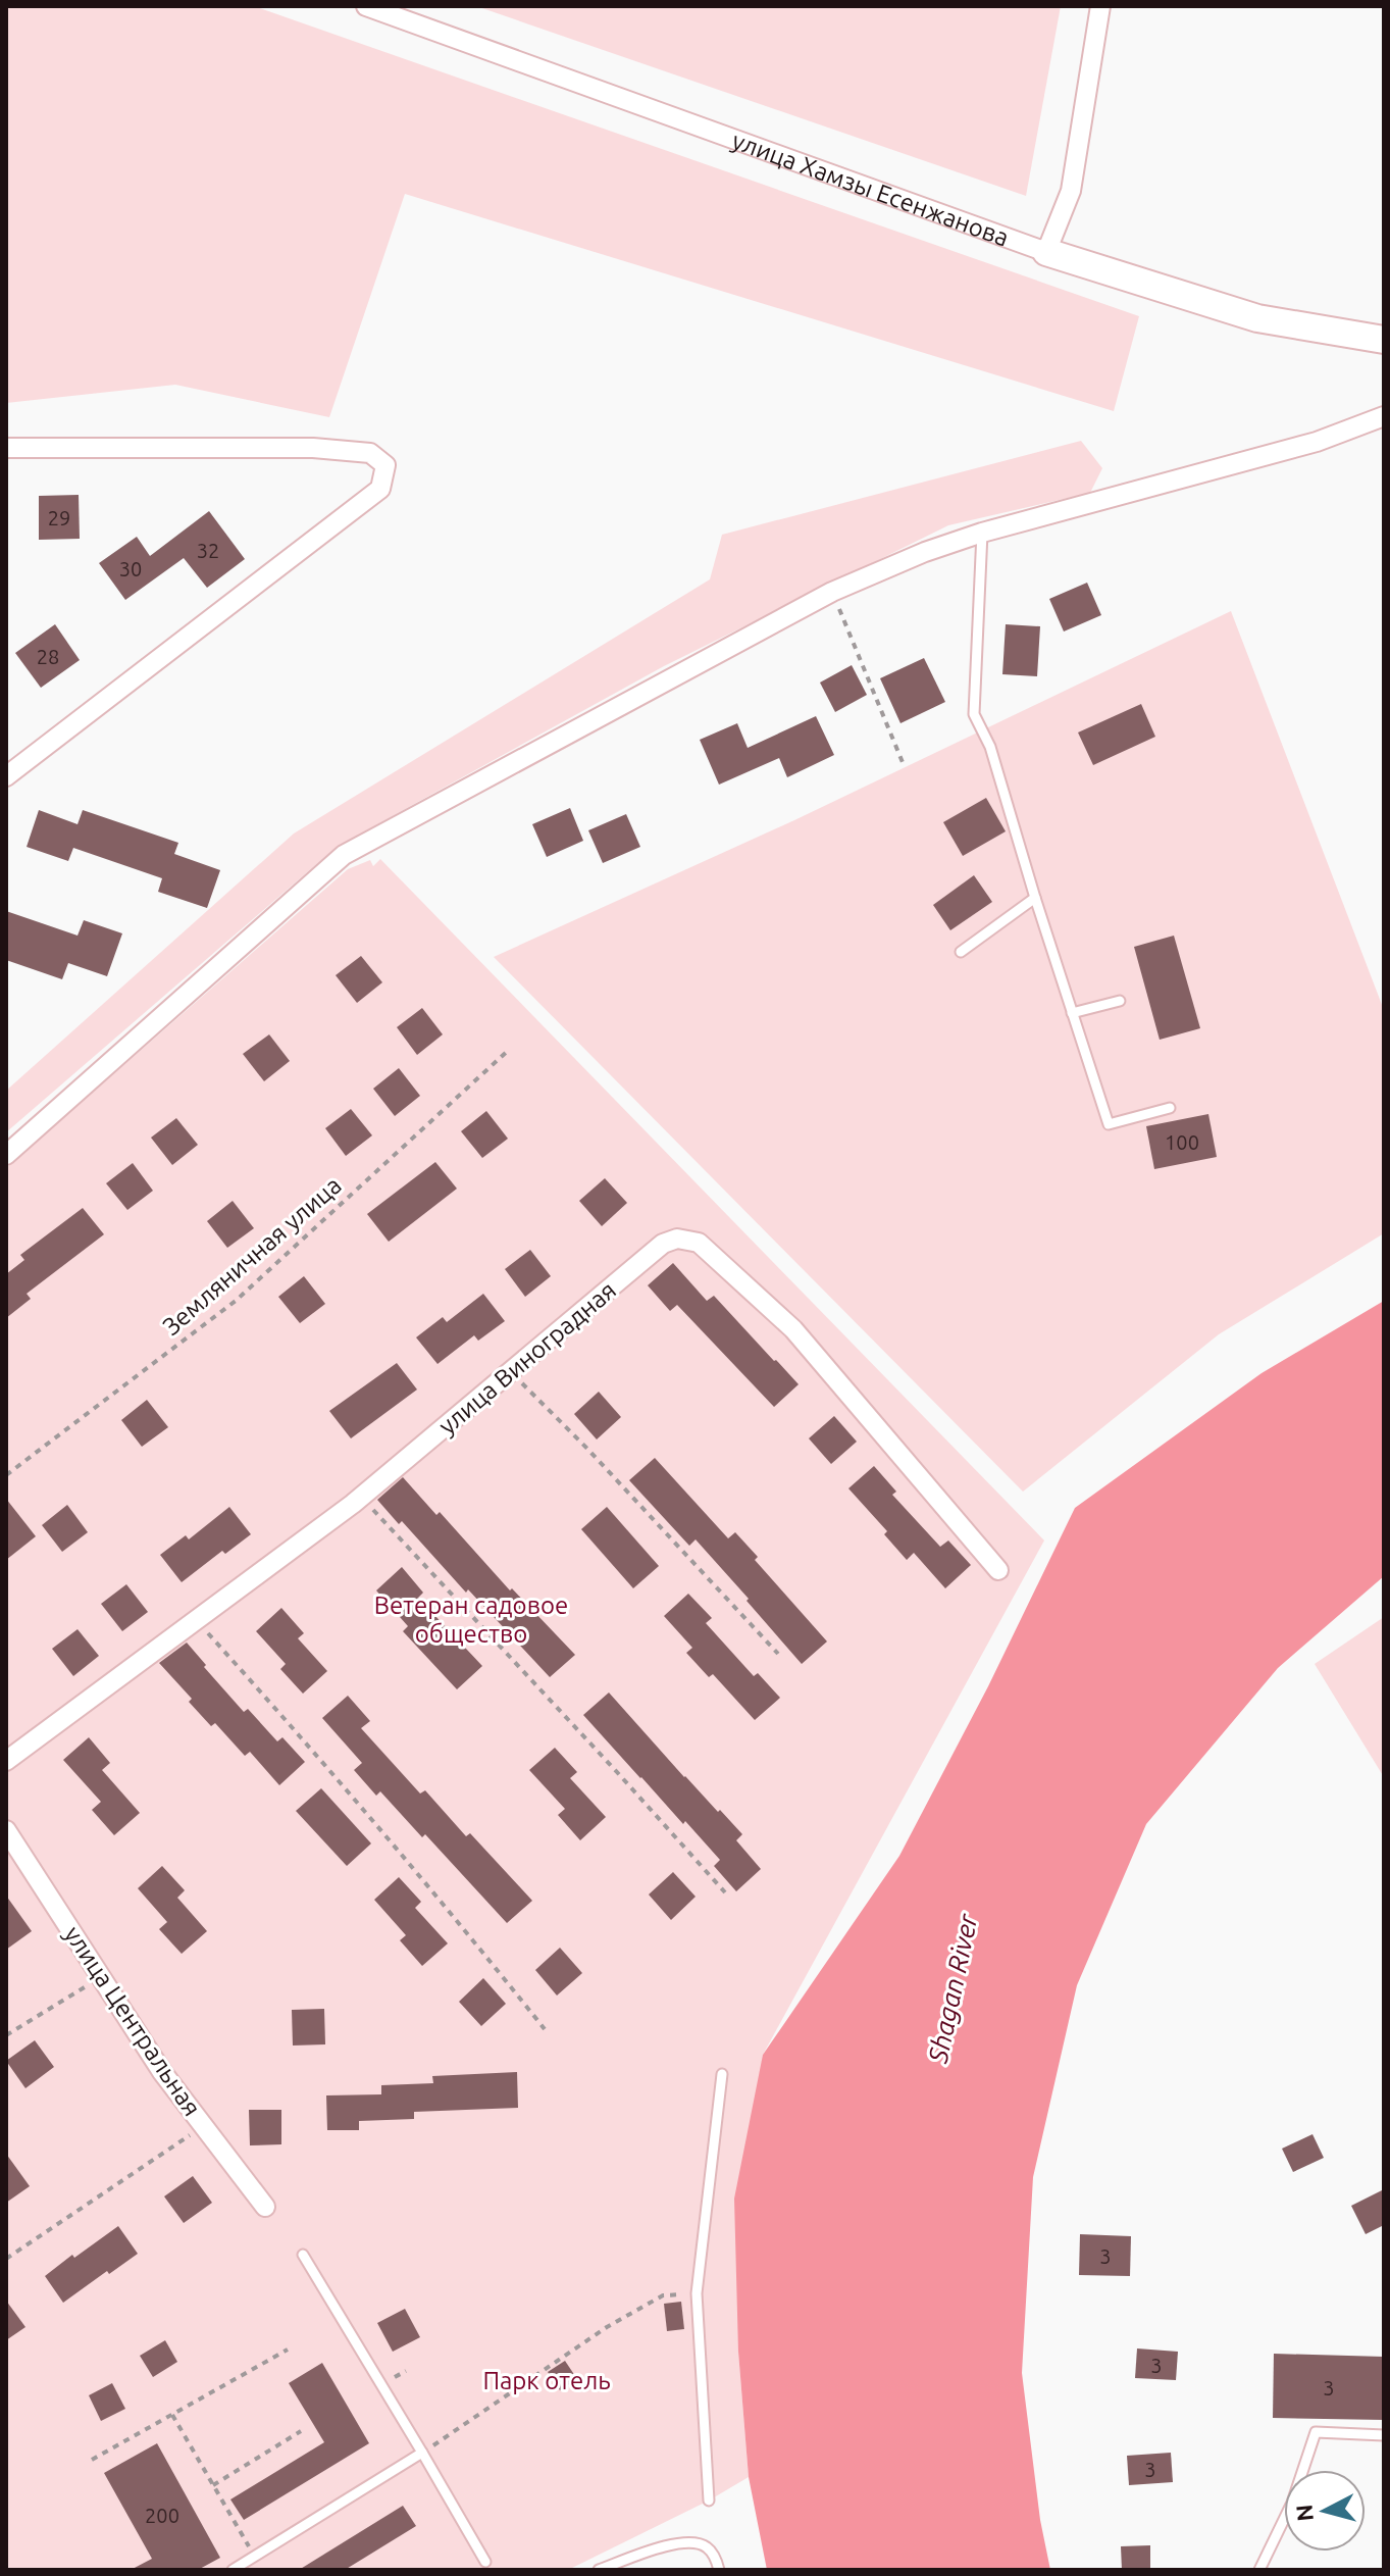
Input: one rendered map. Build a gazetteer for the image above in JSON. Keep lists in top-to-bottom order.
{
  "streets": {
    "street": ["улица Хамзы Есенжанова", "улица Виноградная", "улица Центральная"],
    "path": ["Земляничная улица"]
  },
  "water": ["Shagan River"],
  "parks": ["Ветеран садовое общество", "Парк отель"],
  "house_numbers": [
    "29",
    "32",
    "30",
    "28",
    "100",
    "3",
    "3",
    "3",
    "3",
    "200"
  ],
  "north": "left"
}
